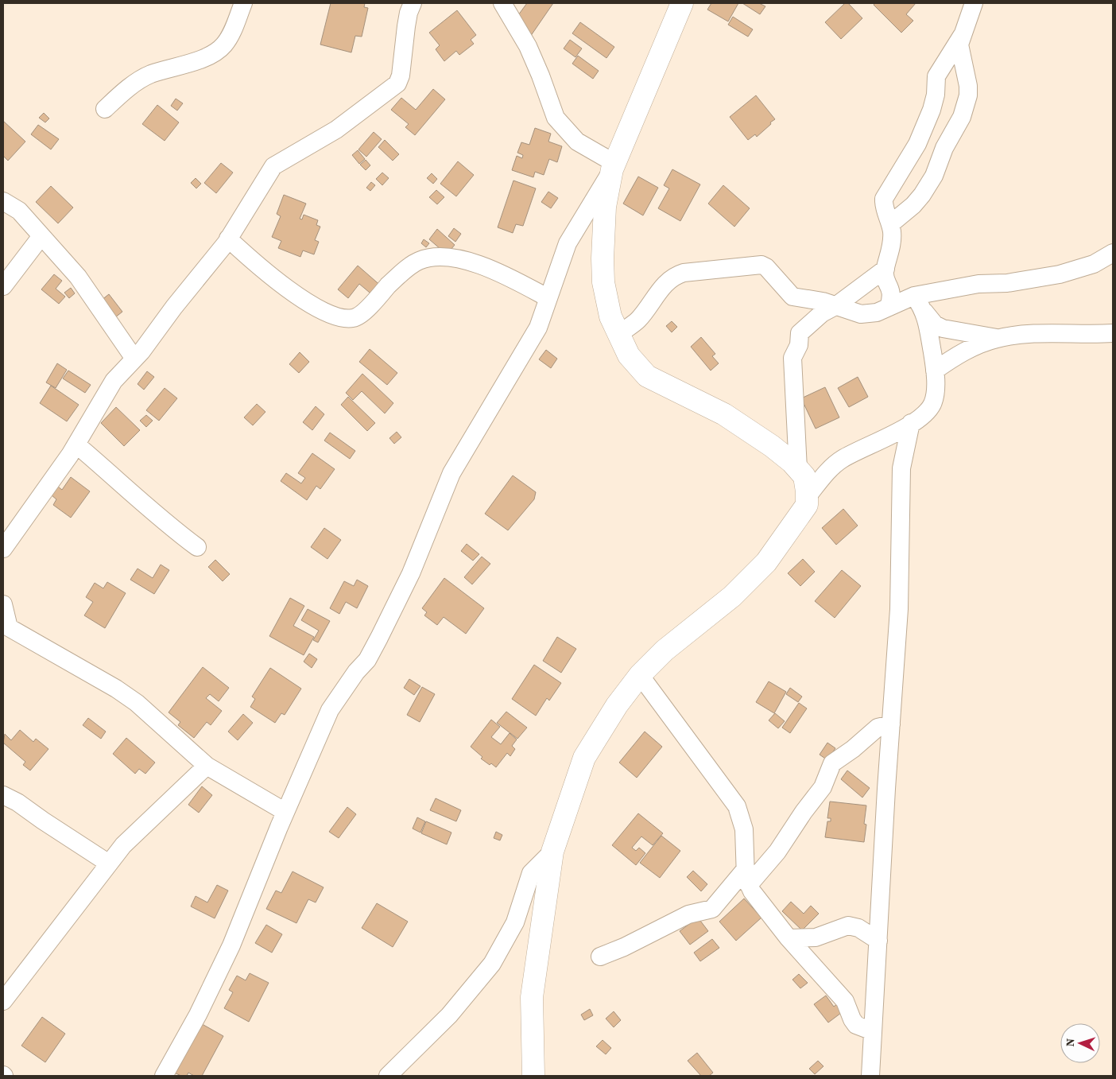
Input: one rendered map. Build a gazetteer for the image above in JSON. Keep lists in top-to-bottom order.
{
  "north": "left"
}
